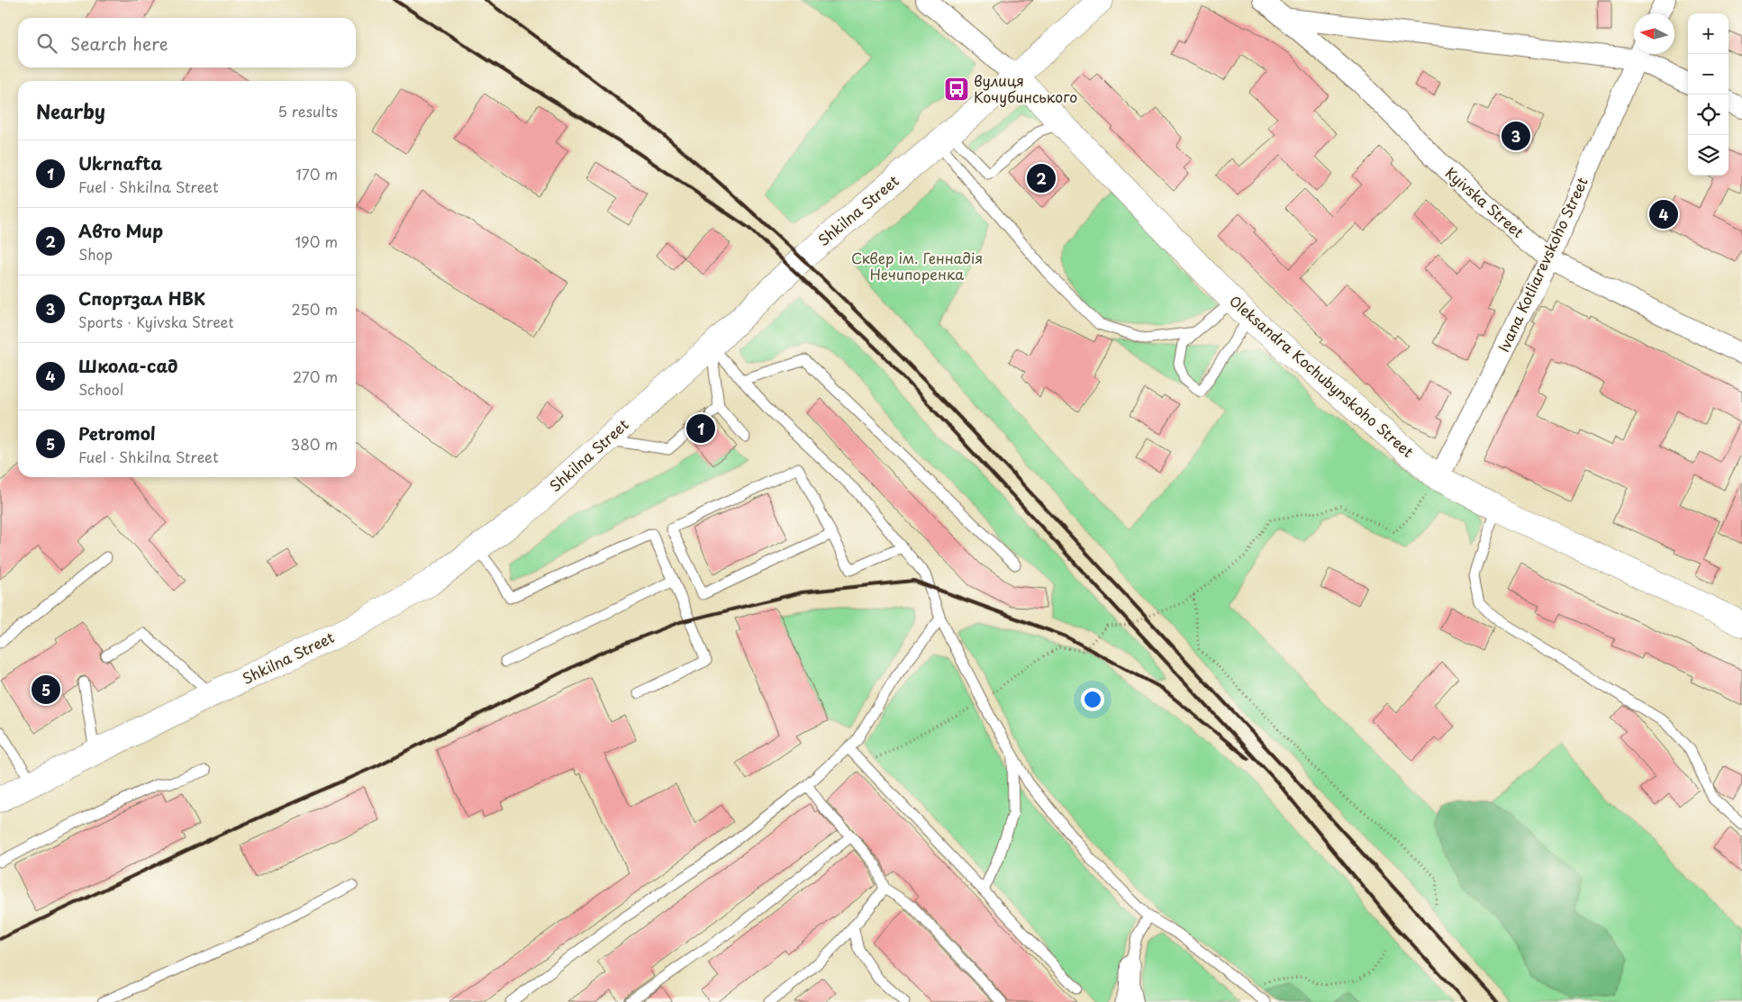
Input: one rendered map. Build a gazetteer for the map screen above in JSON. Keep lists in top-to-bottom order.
{
  "streets": {
    "main road": ["Shkilna Street", "Oleksandra Kochubynskoho Street"],
    "street": ["Kyivska Street", "Ivana Kotliarevskoho Street"]
  },
  "crossings": [
    ["Kyivska Street", "Ivana Kotliarevskoho Street"],
    ["Shkilna Street", "Oleksandra Kochubynskoho Street"],
    ["Ivana Kotliarevskoho Street", "Oleksandra Kochubynskoho Street"]
  ],
  "parks": ["Сквер ім. Геннадія Нечипоренка"],
  "places": {
    "bus stop": ["вулиця Кочубинського"]
  },
  "north": "left",
  "page": {
    "map_buttons": ["+", "−"],
    "search": "Search here",
    "heading": ["Nearby", "5 results"],
    "pins": [
      "3",
      "2",
      "4",
      "1",
      "5"
    ],
    "list": [
      {
        "mark": "1",
        "name": "Ukrnafta",
        "note": "Fuel · Shkilna Street",
        "value": "170 m"
      },
      {
        "mark": "2",
        "name": "Авто Мир",
        "note": "Shop",
        "value": "190 m"
      },
      {
        "mark": "3",
        "name": "Спортзал НВК",
        "note": "Sports · Kyivska Street",
        "value": "250 m"
      },
      {
        "mark": "4",
        "name": "Школа-сад",
        "note": "School",
        "value": "270 m"
      },
      {
        "mark": "5",
        "name": "Petromol",
        "note": "Fuel · Shkilna Street",
        "value": "380 m"
      }
    ]
  }
}
